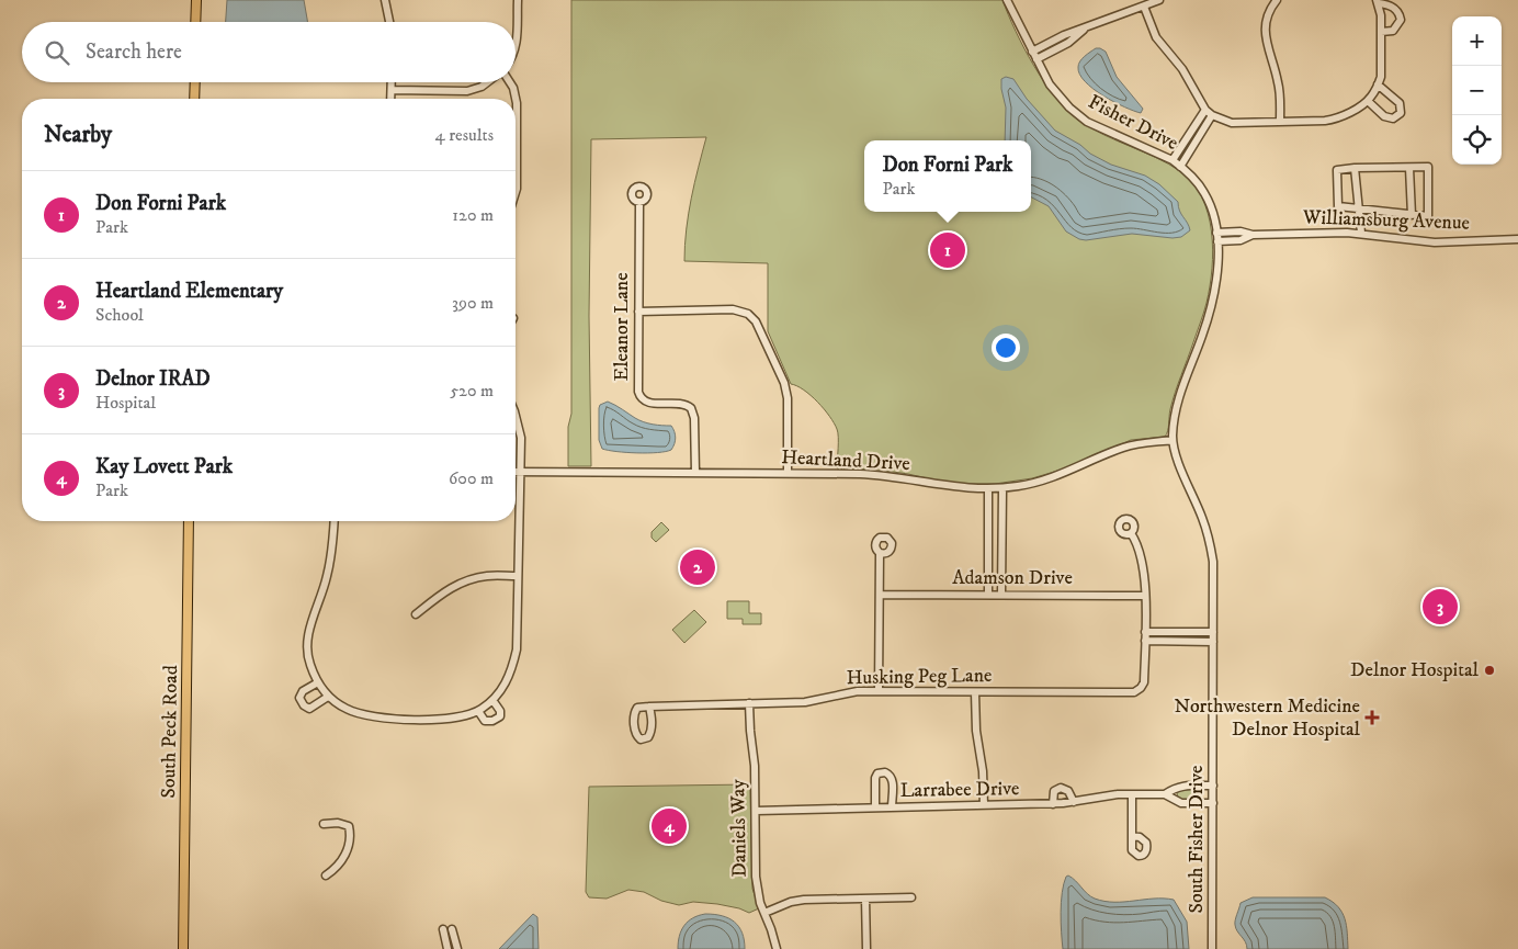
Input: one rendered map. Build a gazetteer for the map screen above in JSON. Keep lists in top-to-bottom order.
{
  "streets": {
    "main road": ["South Peck Road"],
    "street": [
      "Fisher Drive",
      "Williamsburg Avenue",
      "Eleanor Lane",
      "Heartland Drive",
      "Adamson Drive",
      "Husking Peg Lane",
      "Larrabee Drive",
      "Daniels Way",
      "South Fisher Drive"
    ]
  },
  "crossings": [
    ["Fisher Drive", "Williamsburg Avenue"],
    ["Fisher Drive", "Heartland Drive"],
    ["Fisher Drive", "South Fisher Drive"],
    ["Eleanor Lane", "Heartland Drive"],
    ["Heartland Drive", "South Fisher Drive"],
    ["Adamson Drive", "Husking Peg Lane"],
    ["Husking Peg Lane", "Daniels Way"],
    ["Larrabee Drive", "Daniels Way"],
    ["Larrabee Drive", "South Fisher Drive"]
  ],
  "places": {
    "other": ["Delnor Hospital"],
    "health": ["Northwestern Medicine Delnor Hospital"]
  },
  "page": {
    "map_buttons": ["+", "−"],
    "search": "Search here",
    "heading": ["Nearby", "4 results"],
    "popup": ["Don Forni Park", "Park"],
    "list": [
      {
        "mark": "1",
        "name": "Don Forni Park",
        "note": "Park",
        "value": "120 m"
      },
      {
        "mark": "2",
        "name": "Heartland Elementary",
        "note": "School",
        "value": "390 m"
      },
      {
        "mark": "3",
        "name": "Delnor IRAD",
        "note": "Hospital",
        "value": "520 m"
      },
      {
        "mark": "4",
        "name": "Kay Lovett Park",
        "note": "Park",
        "value": "600 m"
      }
    ],
    "pins": [
      "1",
      "2",
      "3",
      "4"
    ]
  }
}
